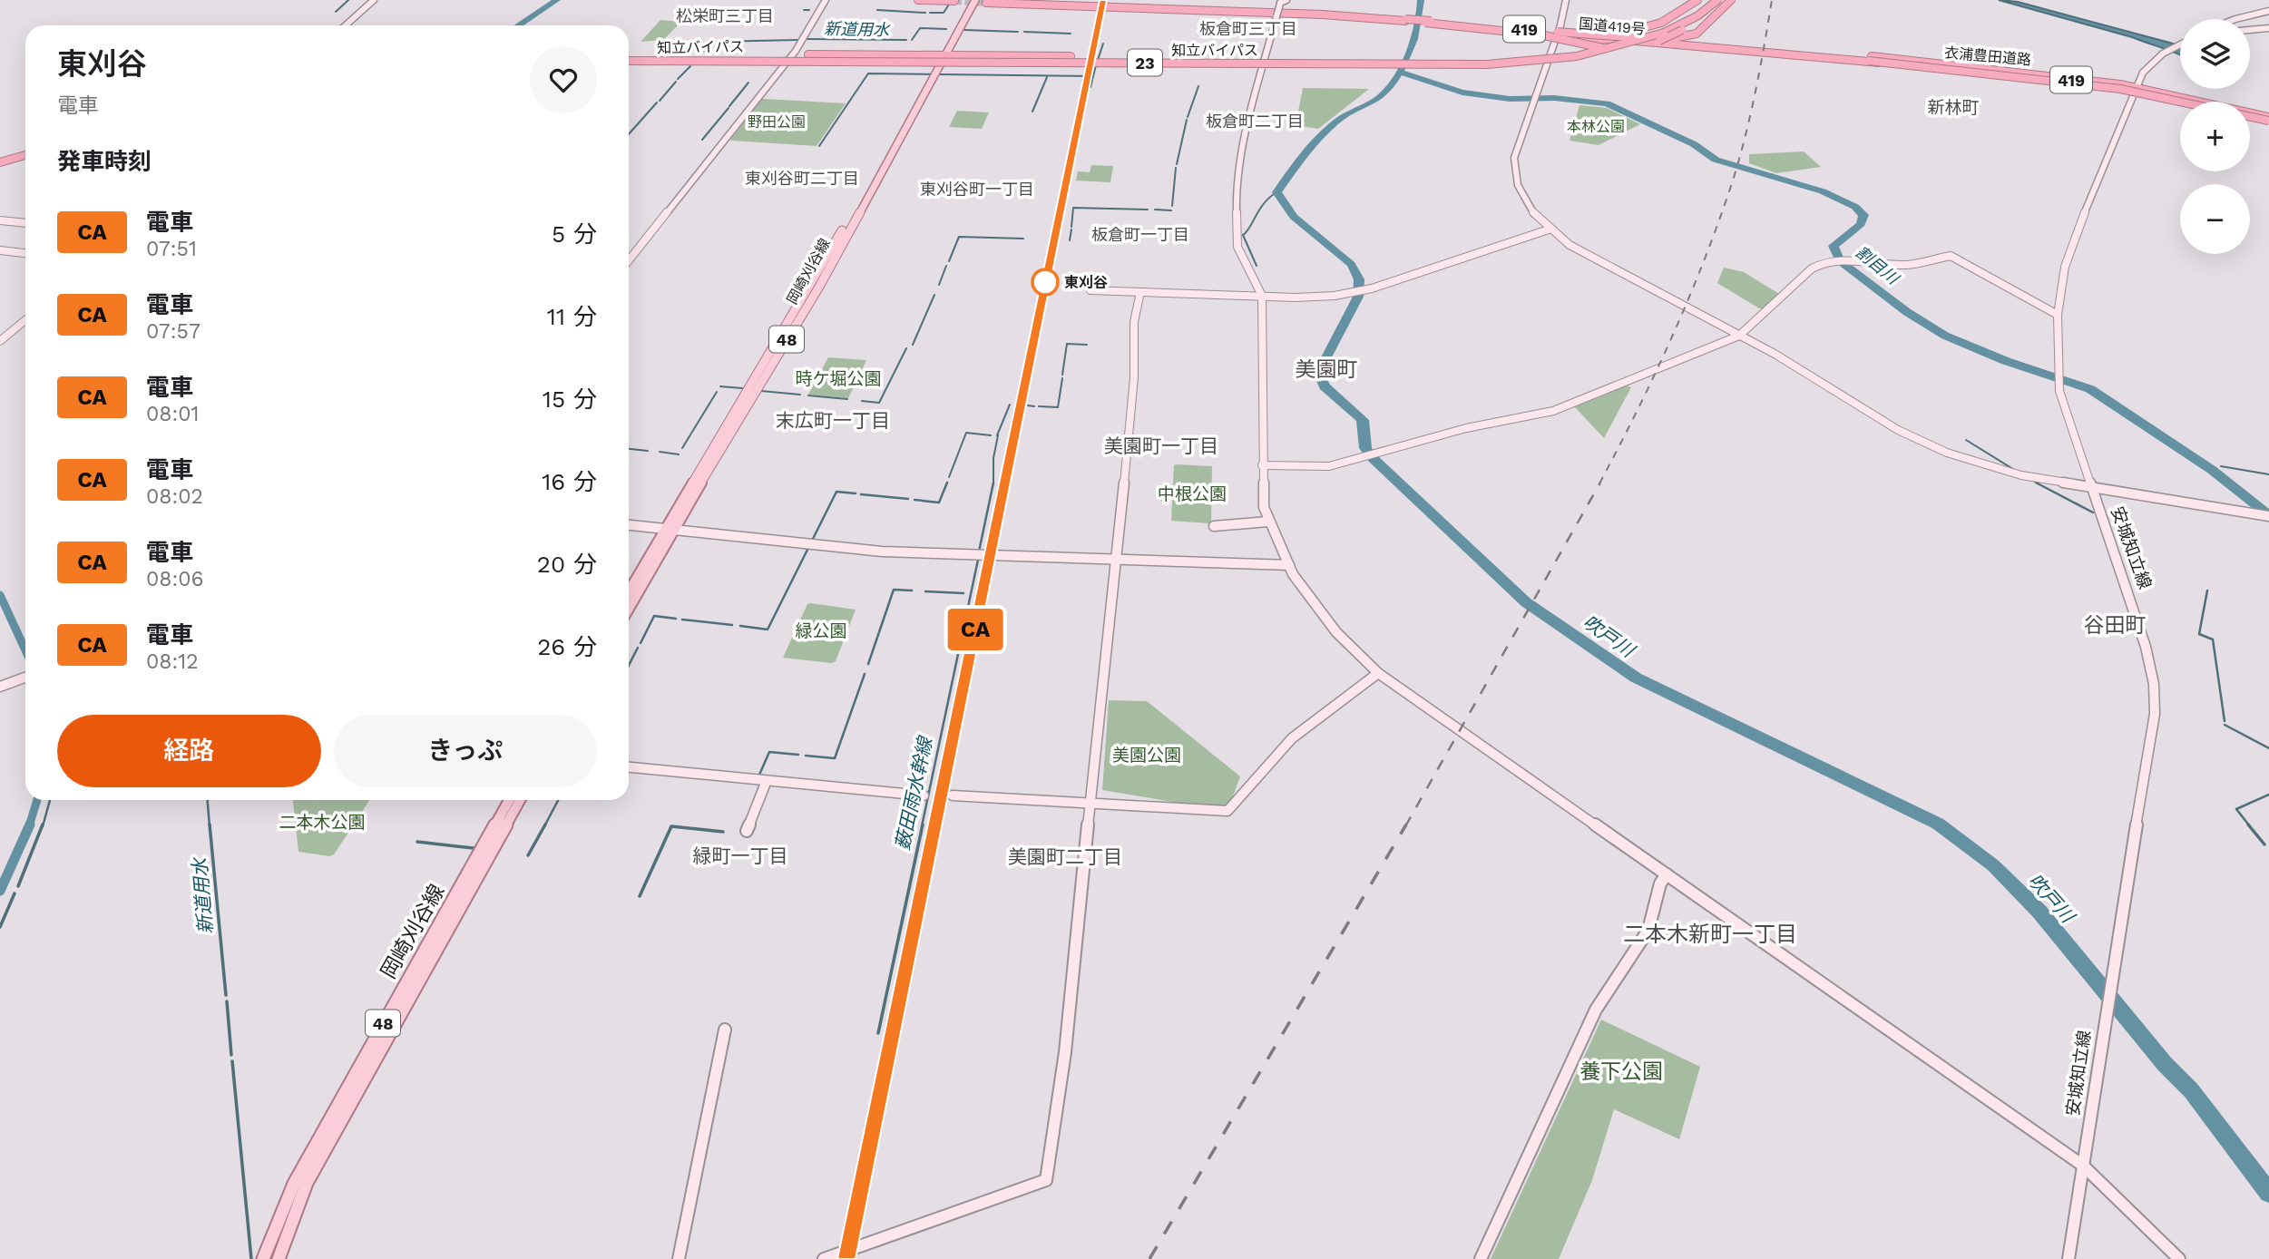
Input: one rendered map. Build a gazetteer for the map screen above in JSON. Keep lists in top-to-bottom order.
{
  "streets": {
    "highway": [
      "国道419号",
      "419",
      "知立バイパス",
      "衣浦豊田道路",
      "23"
    ],
    "main road": ["岡崎刈谷線", "48"],
    "street": ["安城知立線"]
  },
  "crossings": [
    ["国道419号", "衣浦豊田道路"],
    ["国道419号", "安城知立線"]
  ],
  "districts": [
    "松栄町三丁目",
    "板倉町三丁目",
    "新林町",
    "板倉町二丁目",
    "東刈谷町二丁目",
    "東刈谷町一丁目",
    "板倉町一丁目",
    "美園町",
    "末広町一丁目",
    "美園町一丁目",
    "谷田町",
    "緑町一丁目",
    "美園町二丁目",
    "二本木新町一丁目"
  ],
  "water": [
    "新道用水",
    "割目川",
    "吹戸川",
    "薮田雨水幹線"
  ],
  "parks": [
    "野田公園",
    "本林公園",
    "時ケ堀公園",
    "中根公園",
    "緑公園",
    "美園公園",
    "二本木公園",
    "養下公園"
  ],
  "places": ["東刈谷"],
  "page": {
    "on_map": "CA",
    "map_buttons": ["+", "−"],
    "heading": [
      ["東刈谷", "電車"],
      "発車時刻"
    ],
    "list": [
      {
        "mark": "CA",
        "name": "電車",
        "note": "07:51",
        "value": "5 分"
      },
      {
        "mark": "CA",
        "name": "電車",
        "note": "07:57",
        "value": "11 分"
      },
      {
        "mark": "CA",
        "name": "電車",
        "note": "08:01",
        "value": "15 分"
      },
      {
        "mark": "CA",
        "name": "電車",
        "note": "08:02",
        "value": "16 分"
      },
      {
        "mark": "CA",
        "name": "電車",
        "note": "08:06",
        "value": "20 分"
      },
      {
        "mark": "CA",
        "name": "電車",
        "note": "08:12",
        "value": "26 分"
      }
    ],
    "buttons": ["経路", "きっぷ"]
  }
}
